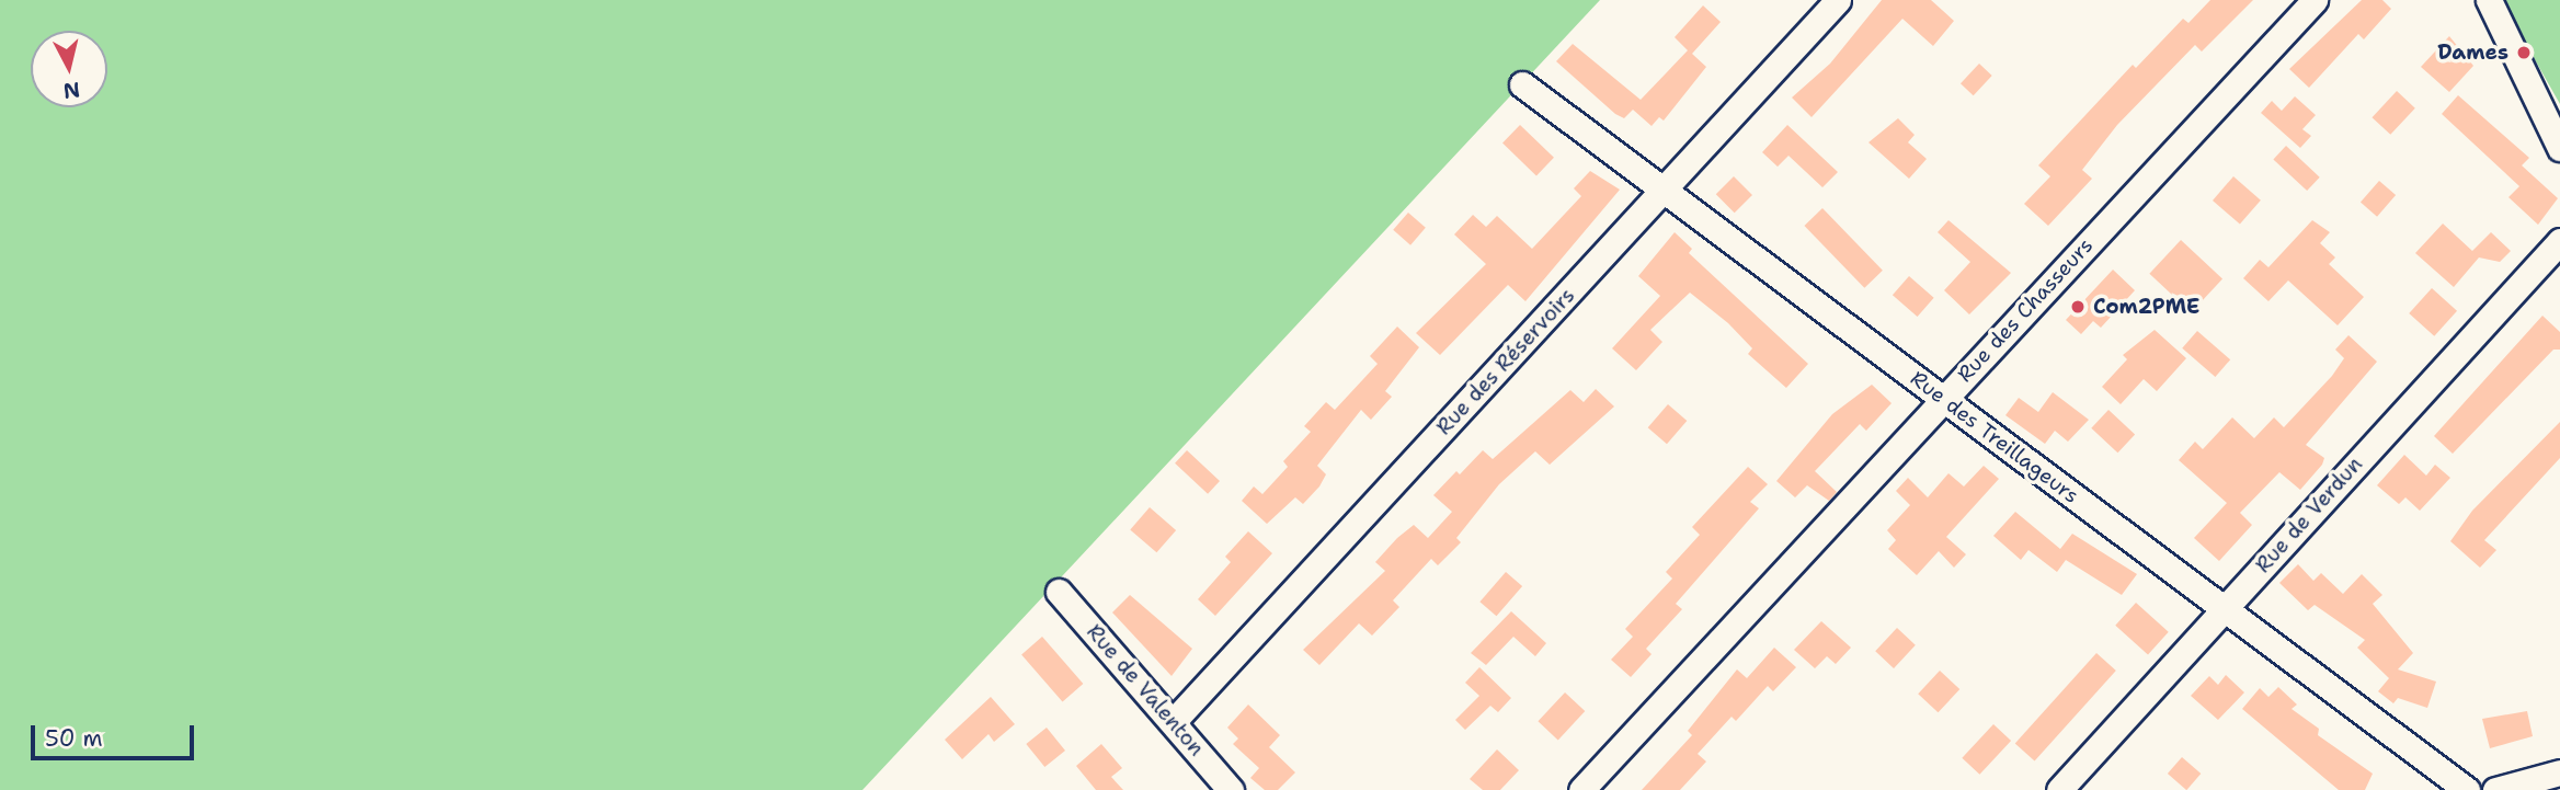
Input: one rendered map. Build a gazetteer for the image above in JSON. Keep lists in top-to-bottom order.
{
  "streets": {
    "street": [
      "Rue des Chasseurs",
      "Rue des Réservoirs",
      "Rue des Treillageurs",
      "Rue de Verdun",
      "Rue de Valenton"
    ]
  },
  "crossings": [
    ["Rue des Chasseurs", "Rue des Treillageurs"],
    ["Rue des Réservoirs", "Rue des Treillageurs"],
    ["Rue des Réservoirs", "Rue de Valenton"],
    ["Rue des Treillageurs", "Rue de Verdun"]
  ],
  "places": ["Dames", "Com2PME"],
  "scale_bar": "50 m",
  "north": "bottom"
}
